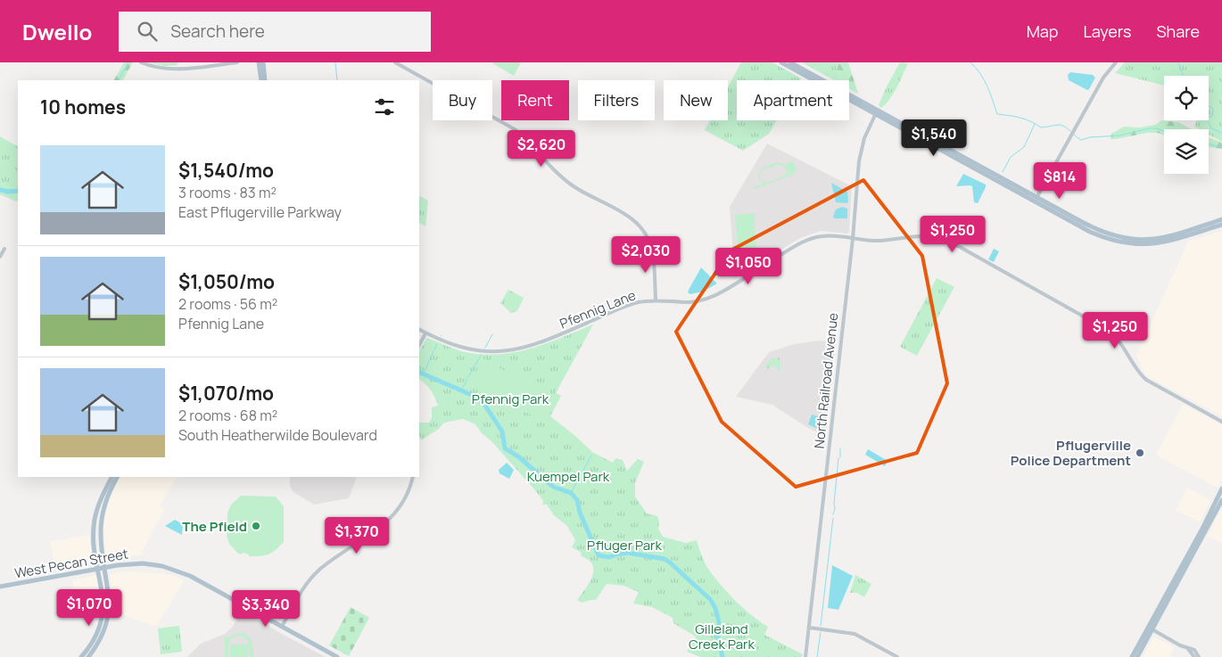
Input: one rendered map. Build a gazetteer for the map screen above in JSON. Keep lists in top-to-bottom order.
{
  "streets": {
    "main road": ["West Pecan Street"],
    "street": ["Pfennig Lane", "North Railroad Avenue"]
  },
  "crossings": [
    ["Pfennig Lane", "North Railroad Avenue"]
  ],
  "parks": [
    "Pfennig Park",
    "Kuempel Park",
    "Pfluger Park",
    "Gilleland Creek Park"
  ],
  "places": ["Pflugerville Police Department", "The Pfield"],
  "page": {
    "header": "Dwello",
    "search": "Search here",
    "nav": ["Map", "Layers", "Share"],
    "chip": [
      "Buy",
      "Rent",
      "Filters",
      "New",
      "Apartment"
    ],
    "heading": "10 homes",
    "price": [
      "$1,540",
      "$2,620",
      "$814",
      "$1,250",
      "$2,030",
      "$1,050",
      "$1,250",
      "$1,370",
      "$1,070",
      "$3,340"
    ],
    "list": [
      {
        "name": "$1,540/mo",
        "note": "3 rooms · 83 m² · East Pflugerville Parkway"
      },
      {
        "name": "$1,050/mo",
        "note": "2 rooms · 56 m² · Pfennig Lane"
      },
      {
        "name": "$1,070/mo",
        "note": "2 rooms · 68 m² · South Heatherwilde Boulevard"
      }
    ]
  }
}
